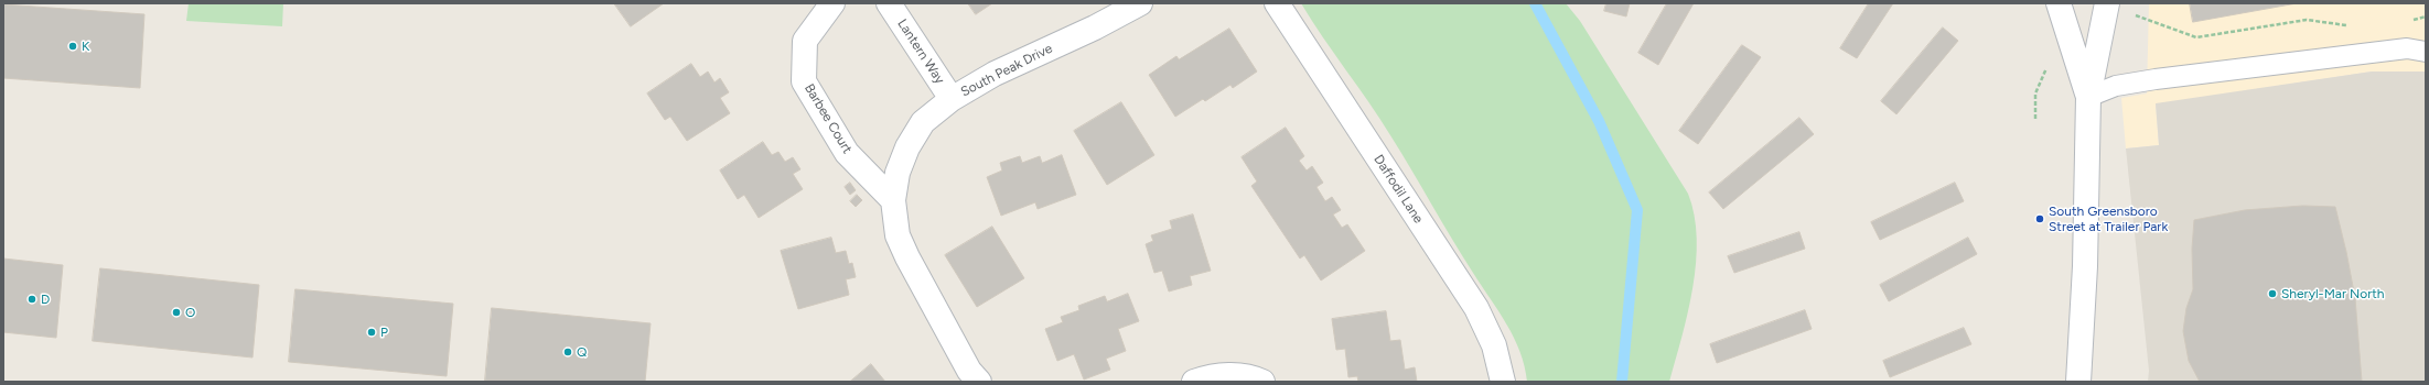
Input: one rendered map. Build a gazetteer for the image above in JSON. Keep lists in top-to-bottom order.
{
  "streets": {
    "street": [
      "Lantern Way",
      "South Peak Drive",
      "Barbee Court",
      "Daffodil Lane"
    ]
  },
  "crossings": [
    ["Lantern Way", "South Peak Drive"],
    ["South Peak Drive", "Barbee Court"]
  ],
  "places": [
    "K",
    "South Greensboro Street at Trailer Park",
    "Sheryl-Mar North",
    "D",
    "O",
    "P",
    "Q"
  ]
}
